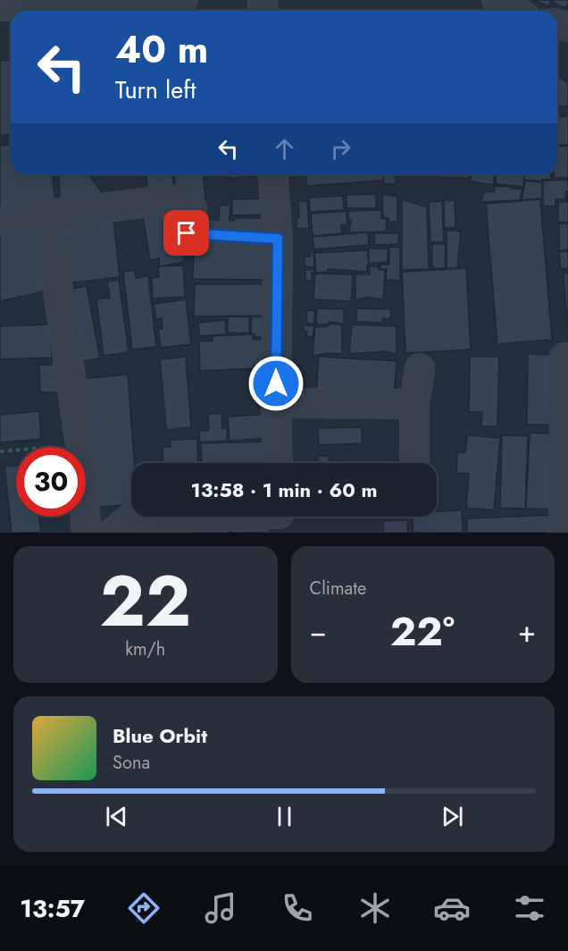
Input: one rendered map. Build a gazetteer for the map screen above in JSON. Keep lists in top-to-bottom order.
{
  "page": {
    "turn": ["40 m", "Turn left"],
    "limit": "30",
    "trip": "13:58 · 1 min · 60 m",
    "tile": [
      ["22", "km/h"],
      "Climate"
    ],
    "heat": ["−", "22°", "+"],
    "song": ["Blue Orbit", "Sona"],
    "tabs": "13:57"
  }
}
